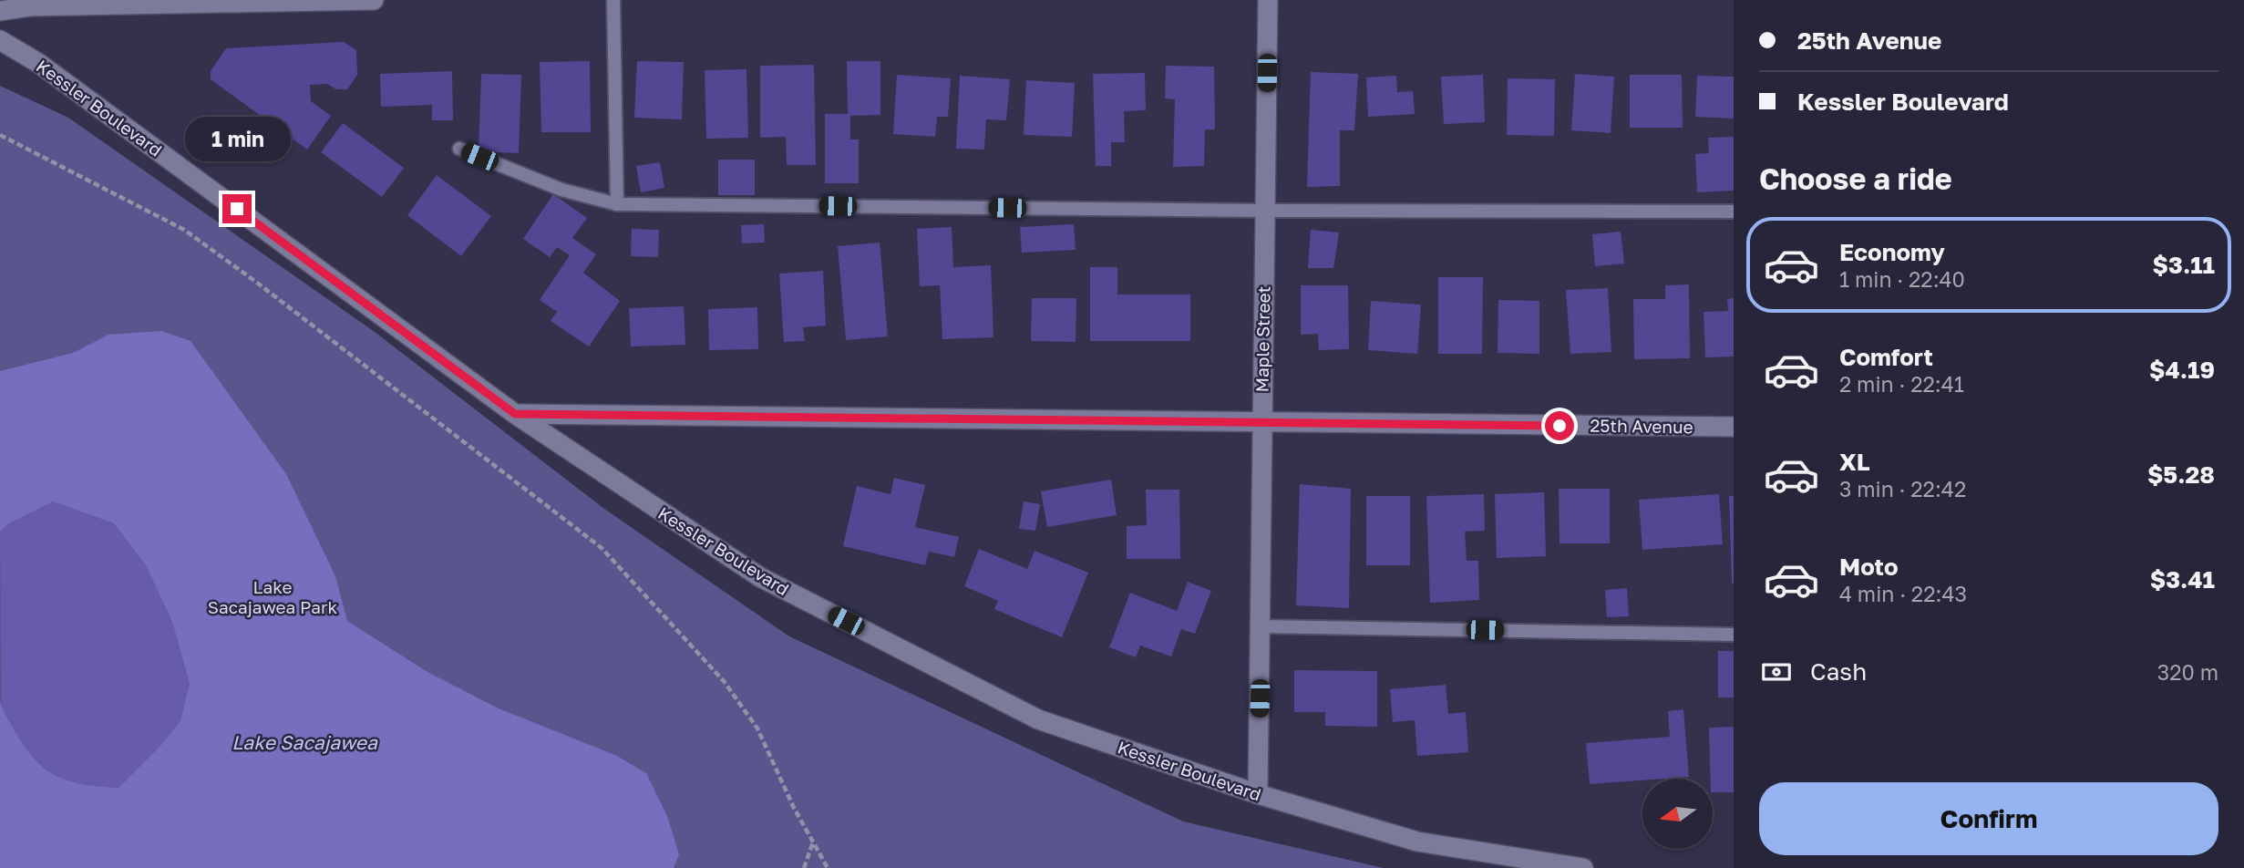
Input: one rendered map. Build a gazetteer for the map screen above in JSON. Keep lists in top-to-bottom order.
{
  "streets": {
    "street": ["Kessler Boulevard", "Maple Street", "25th Avenue"]
  },
  "crossings": [
    ["Kessler Boulevard", "Maple Street"],
    ["Kessler Boulevard", "25th Avenue"],
    ["Maple Street", "25th Avenue"]
  ],
  "water": ["Lake Sacajawea"],
  "parks": ["Lake Sacajawea Park"],
  "north": "left",
  "page": {
    "banner": ["25th Avenue", "Kessler Boulevard"],
    "bubble": "1 min",
    "heading": "Choose a ride",
    "list": [
      {
        "name": "Economy",
        "note": "1 min · 22:40",
        "value": "$3.11"
      },
      {
        "name": "Comfort",
        "note": "2 min · 22:41",
        "value": "$4.19"
      },
      {
        "name": "XL",
        "note": "3 min · 22:42",
        "value": "$5.28"
      },
      {
        "name": "Moto",
        "note": "4 min · 22:43",
        "value": "$3.41"
      }
    ],
    "pay": ["Cash", "320 m"],
    "buttons": "Confirm"
  }
}
